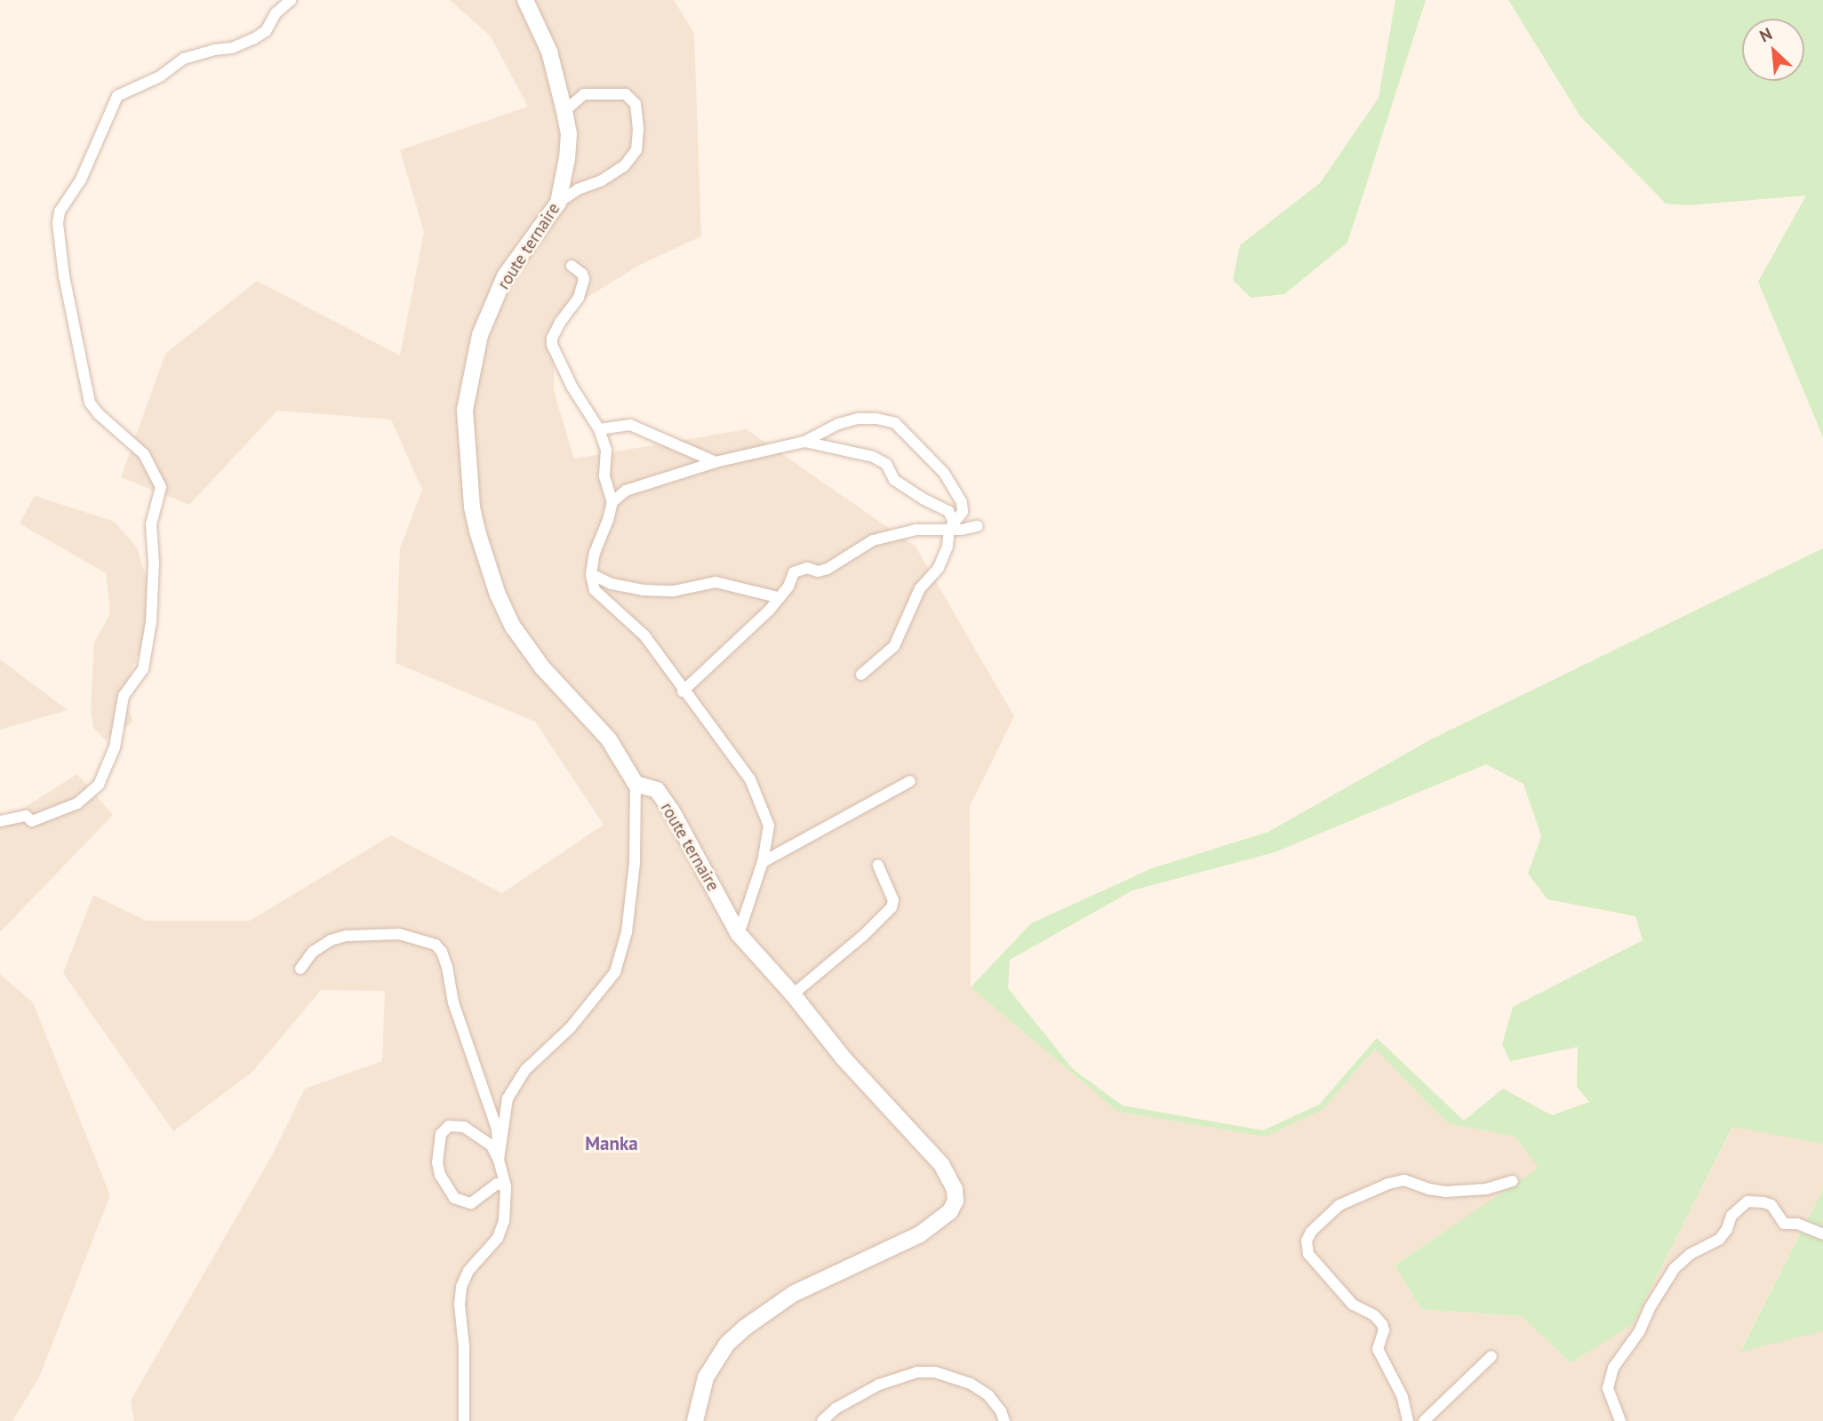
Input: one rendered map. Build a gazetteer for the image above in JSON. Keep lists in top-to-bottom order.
{
  "streets": {
    "street": ["route ternaire"]
  },
  "districts": ["Manka"],
  "north": "top left"
}
